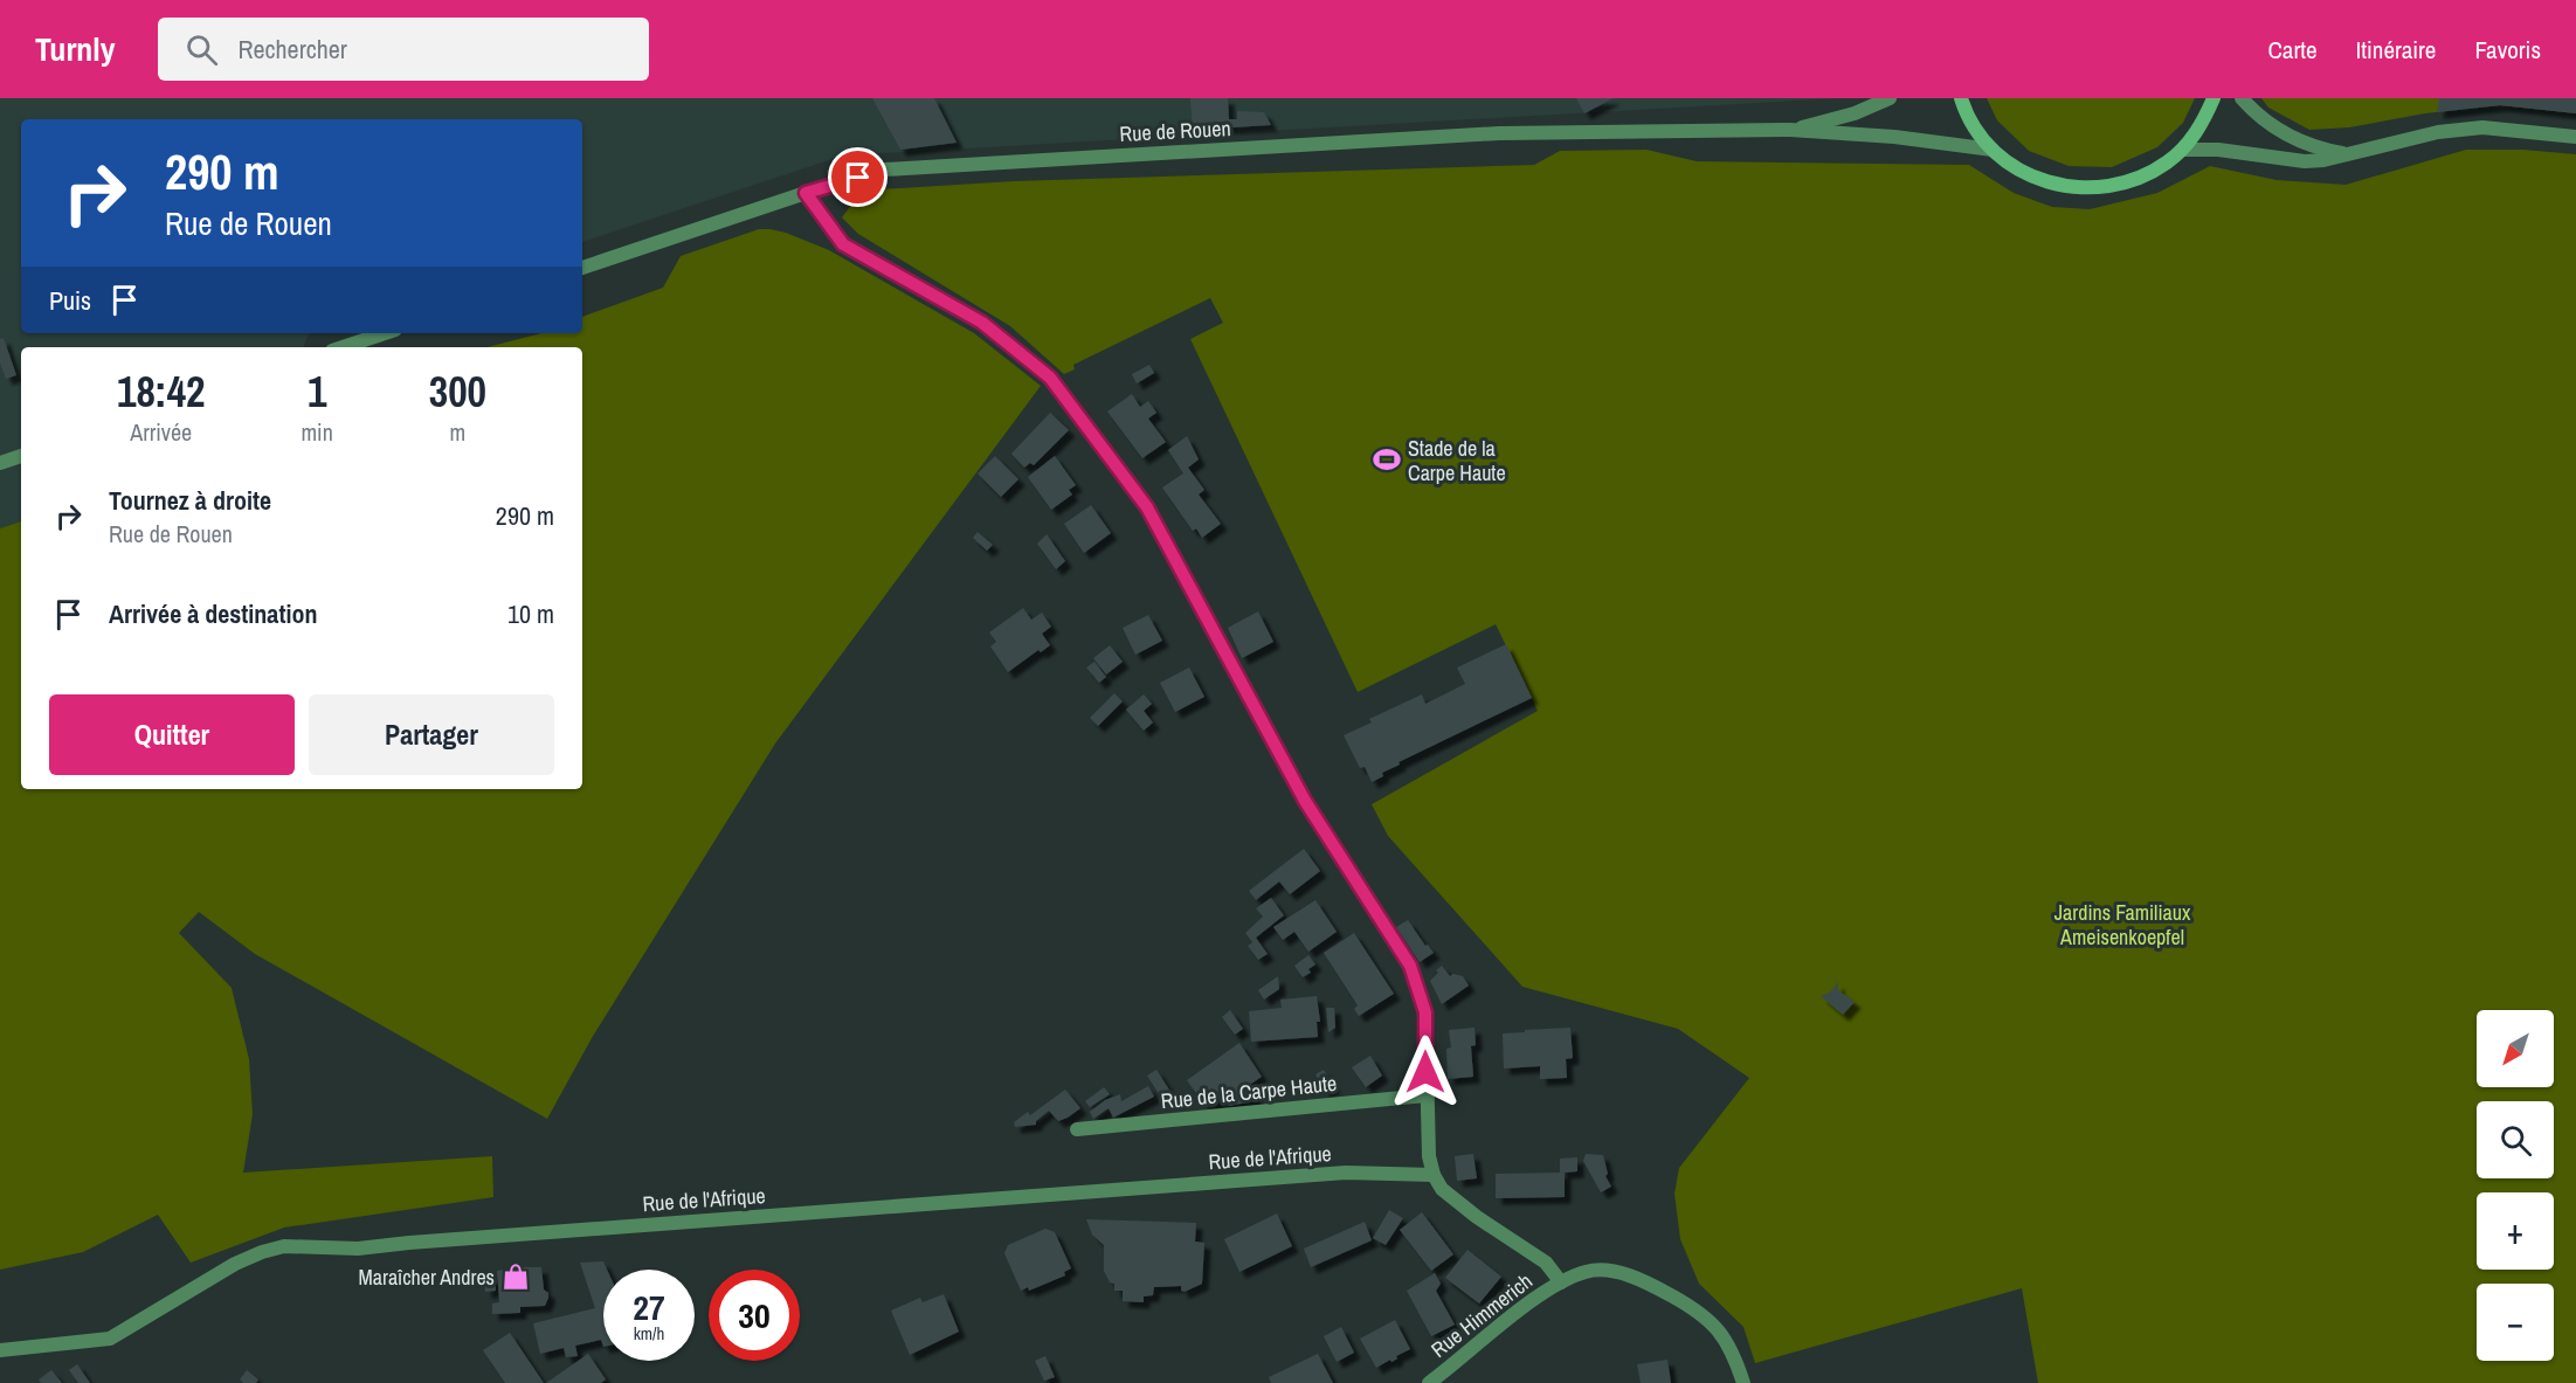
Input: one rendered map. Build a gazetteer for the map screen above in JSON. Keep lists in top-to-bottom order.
{
  "streets": {
    "street": [
      "Rue de Rouen",
      "Rue de la Carpe Haute",
      "Rue de l'Afrique",
      "Rue Himmerich"
    ]
  },
  "parks": ["Jardins Familiaux Ameisenkoepfel"],
  "places": {
    "sports": ["Stade de la Carpe Haute"],
    "shop": ["Maraîcher Andres"]
  },
  "north": "bottom left",
  "page": {
    "header": "Turnly",
    "search": "Rechercher",
    "nav": ["Carte", "Itinéraire", "Favoris"],
    "turn": ["290 m", "Rue de Rouen"],
    "then": "Puis",
    "eta": [
      "18:42",
      "Arrivée",
      "1",
      "min",
      "300",
      "m"
    ],
    "list": [
      {
        "name": "Tournez à droite",
        "note": "Rue de Rouen",
        "value": "290 m"
      },
      {
        "name": "Arrivée à destination",
        "value": "10 m"
      }
    ],
    "buttons": ["Quitter", "Partager"],
    "map_buttons": ["+", "−"],
    "speed": "27 km/h",
    "limit": "30"
  }
}
